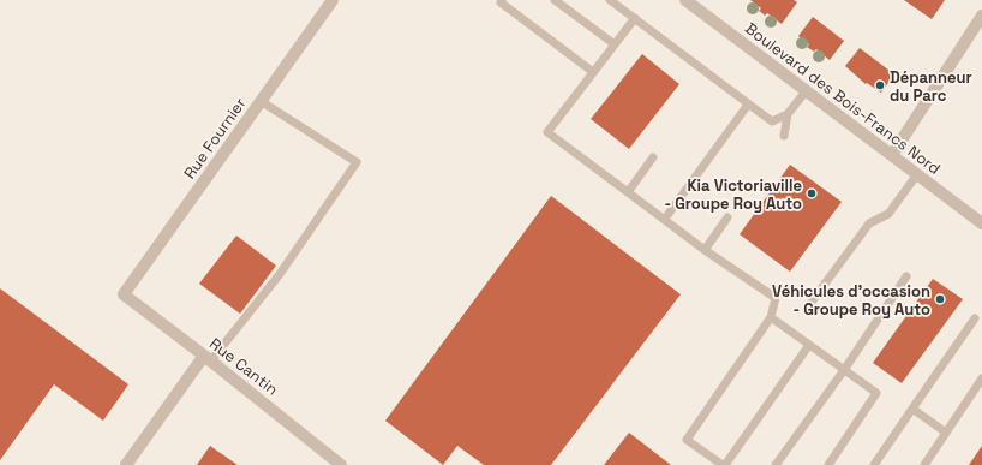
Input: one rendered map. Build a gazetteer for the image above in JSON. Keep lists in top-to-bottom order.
{
  "streets": {
    "street": ["Boulevard des Bois-Francs Nord", "Rue Fournier", "Rue Cantin"]
  },
  "crossings": [
    ["Rue Fournier", "Rue Cantin"]
  ],
  "places": ["Dépanneur du Parc", "Kia Victoriaville - Groupe Roy Auto", "Véhicules d'occasion - Groupe Roy Auto"]
}
